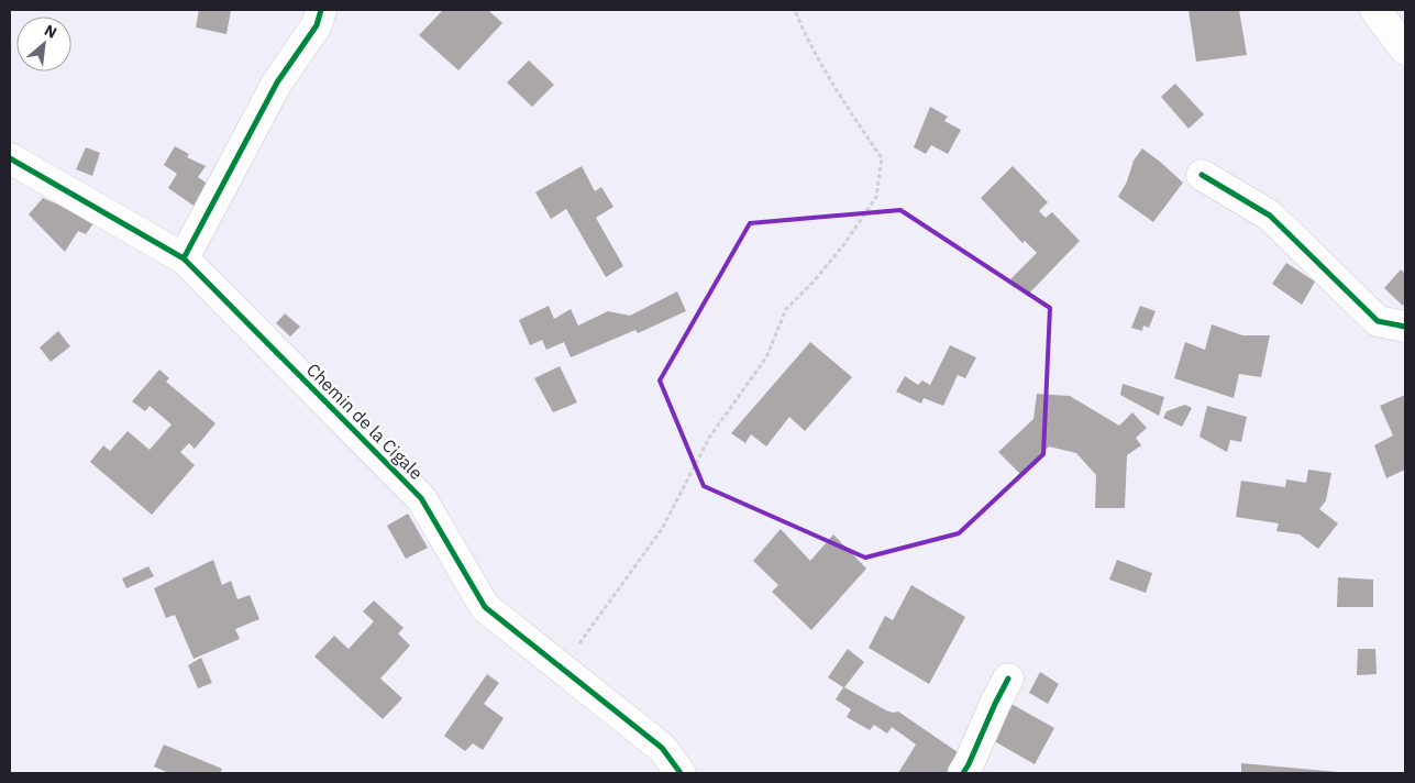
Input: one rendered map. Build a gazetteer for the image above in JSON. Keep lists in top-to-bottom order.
{
  "streets": {
    "street": ["Chemin de la Cigale"]
  },
  "north": "top right"
}
